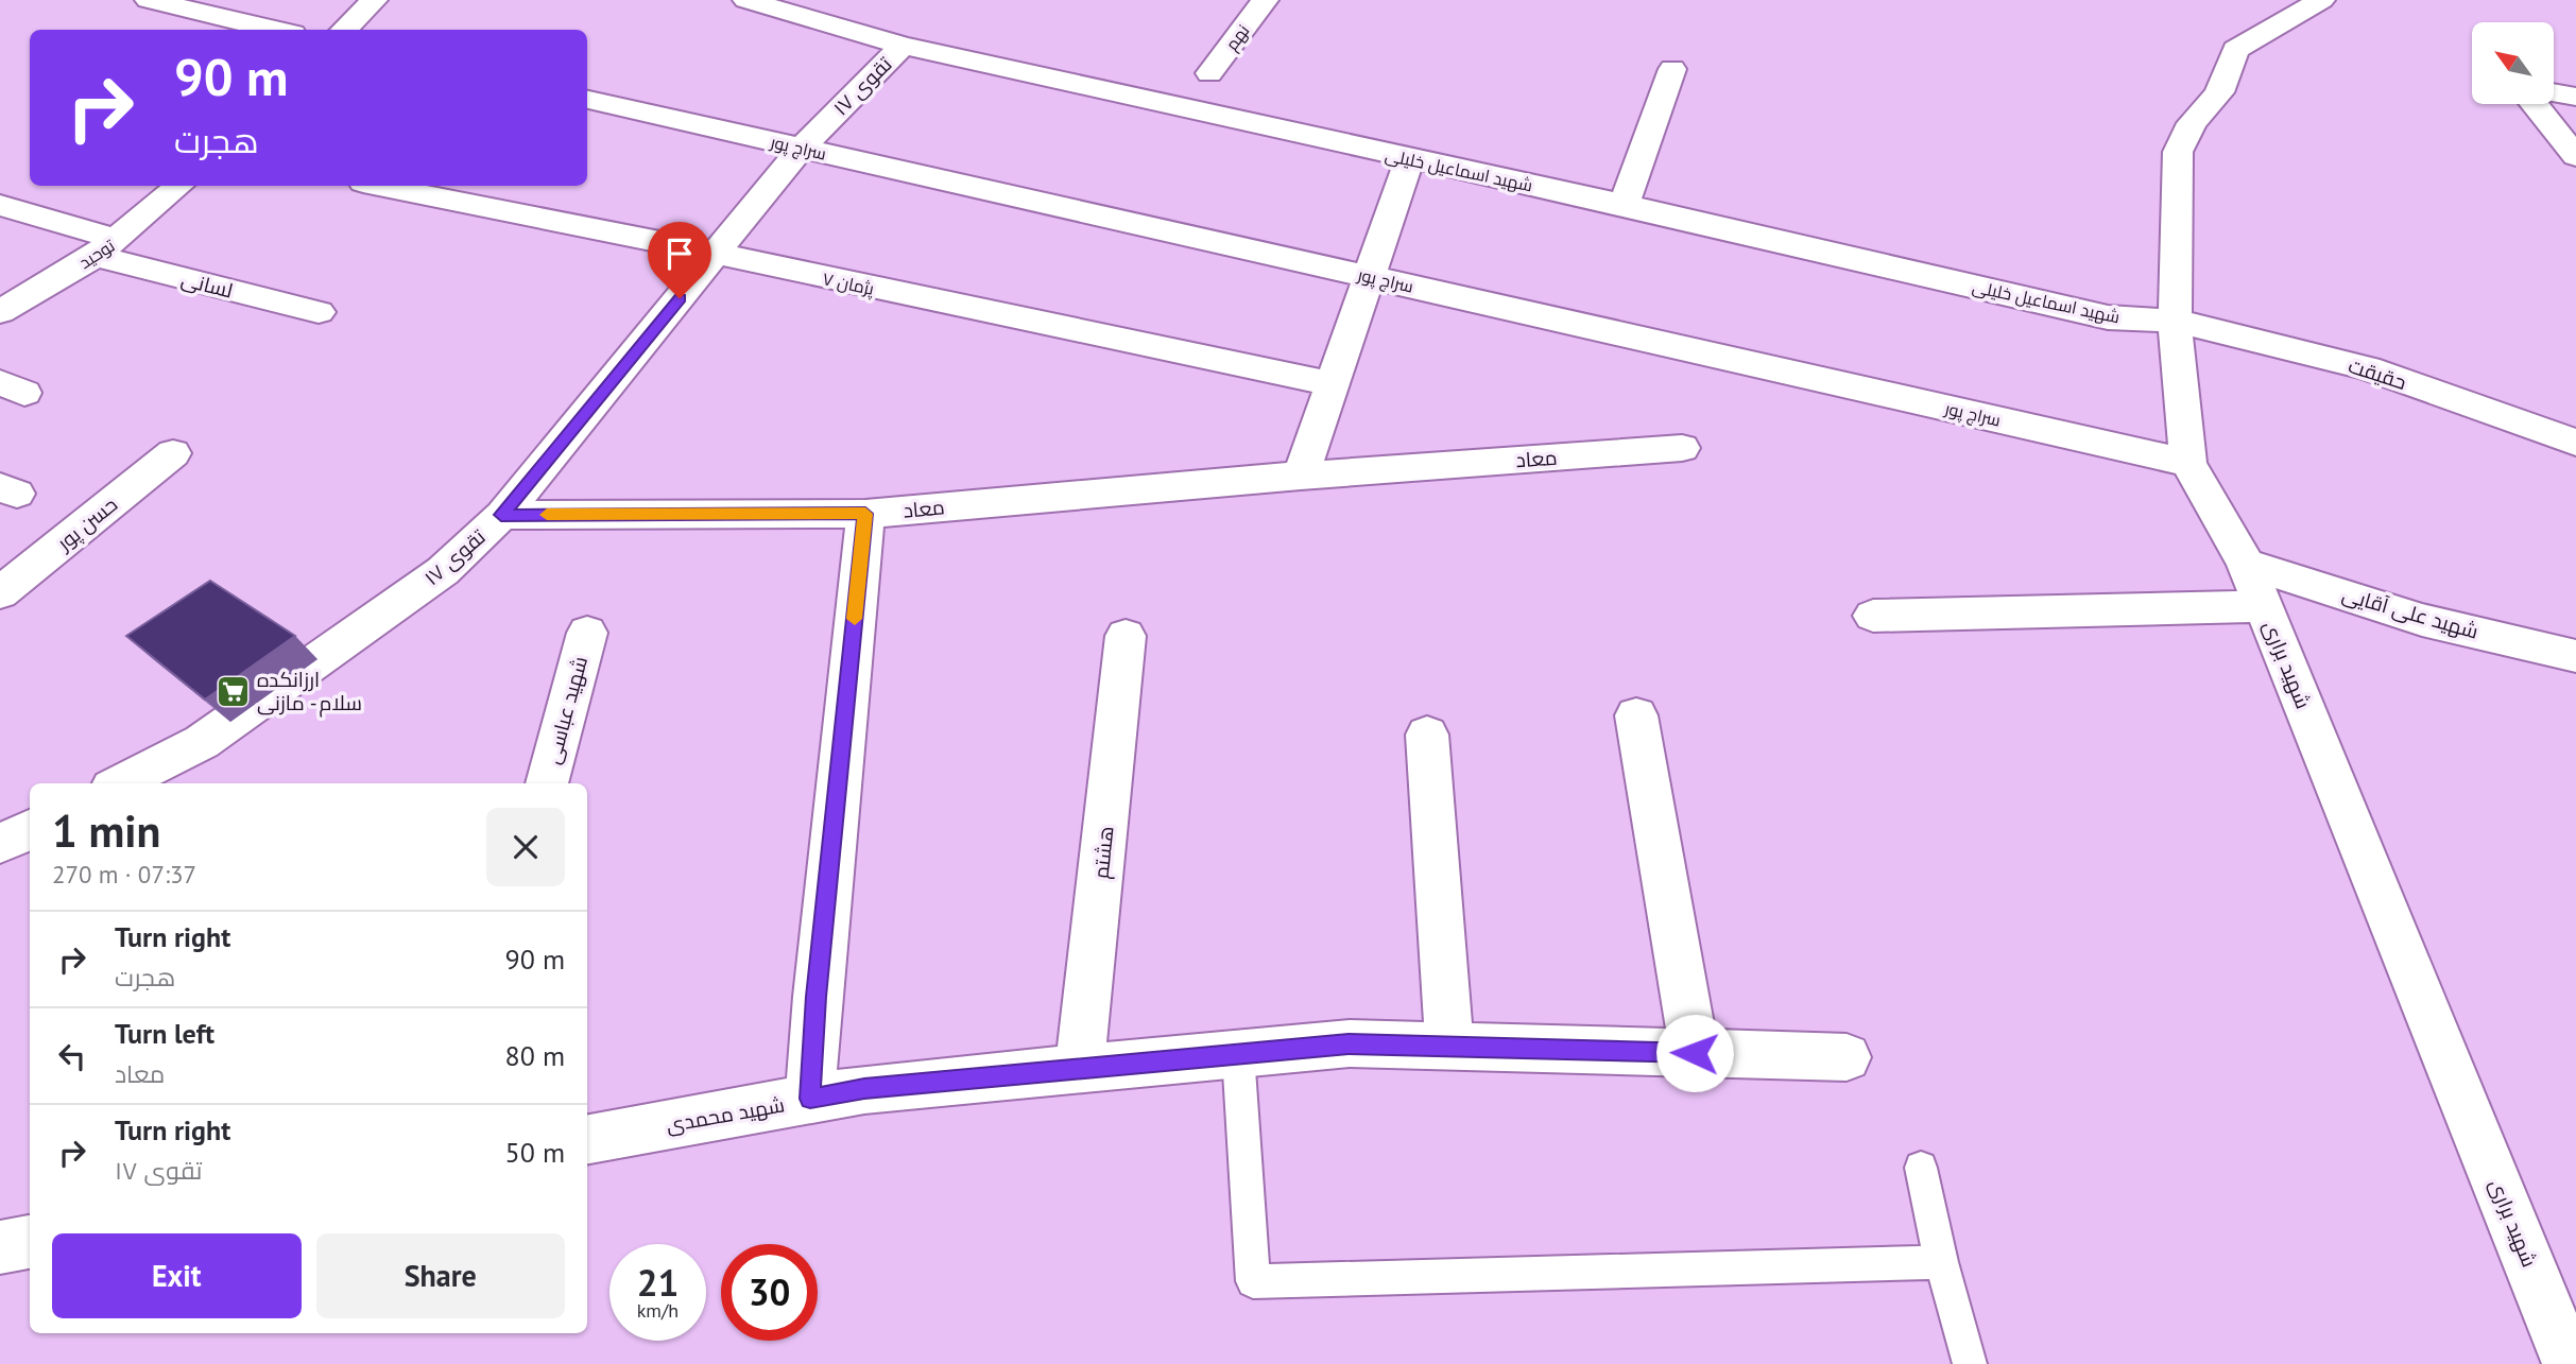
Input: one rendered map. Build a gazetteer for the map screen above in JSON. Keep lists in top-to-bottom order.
{
  "streets": {
    "street": [
      "نهم",
      "تقوی ۱۷",
      "سراج پور",
      "شهید اسماعیل خلیلی",
      "توحید",
      "پژمان ۷",
      "لسانی",
      "حقیقت",
      "معاد",
      "حسن پور",
      "شهید علی آقایی",
      "شهید براری",
      "شهید عباسی",
      "هشتم",
      "شهید محمدی"
    ]
  },
  "crossings": [
    ["تقوی ۱۷", "سراج پور"],
    ["تقوی ۱۷", "شهید اسماعیل خلیلی"],
    ["تقوی ۱۷", "پژمان ۷"],
    ["تقوی ۱۷", "معاد"],
    ["سراج پور", "شهید براری"],
    ["شهید اسماعیل خلیلی", "حقیقت"],
    ["شهید اسماعیل خلیلی", "شهید براری"],
    ["توحید", "لسانی"],
    ["حقیقت", "شهید براری"],
    ["شهید علی آقایی", "شهید براری"],
    ["هشتم", "شهید محمدی"]
  ],
  "places": {
    "supermarket": ["ارزانکده سلام - مازنی"]
  },
  "north": "top left",
  "page": {
    "turn": ["90 m", "هجرت"],
    "heading": ["1 min", "270 m · 07:37"],
    "list": [
      {
        "name": "Turn right",
        "note": "هجرت",
        "value": "90 m"
      },
      {
        "name": "Turn left",
        "note": "معاد",
        "value": "80 m"
      },
      {
        "name": "Turn right",
        "note": "تقوی ۱۷",
        "value": "50 m"
      }
    ],
    "buttons": ["Exit", "Share"],
    "speed": "21 km/h",
    "limit": "30"
  }
}
